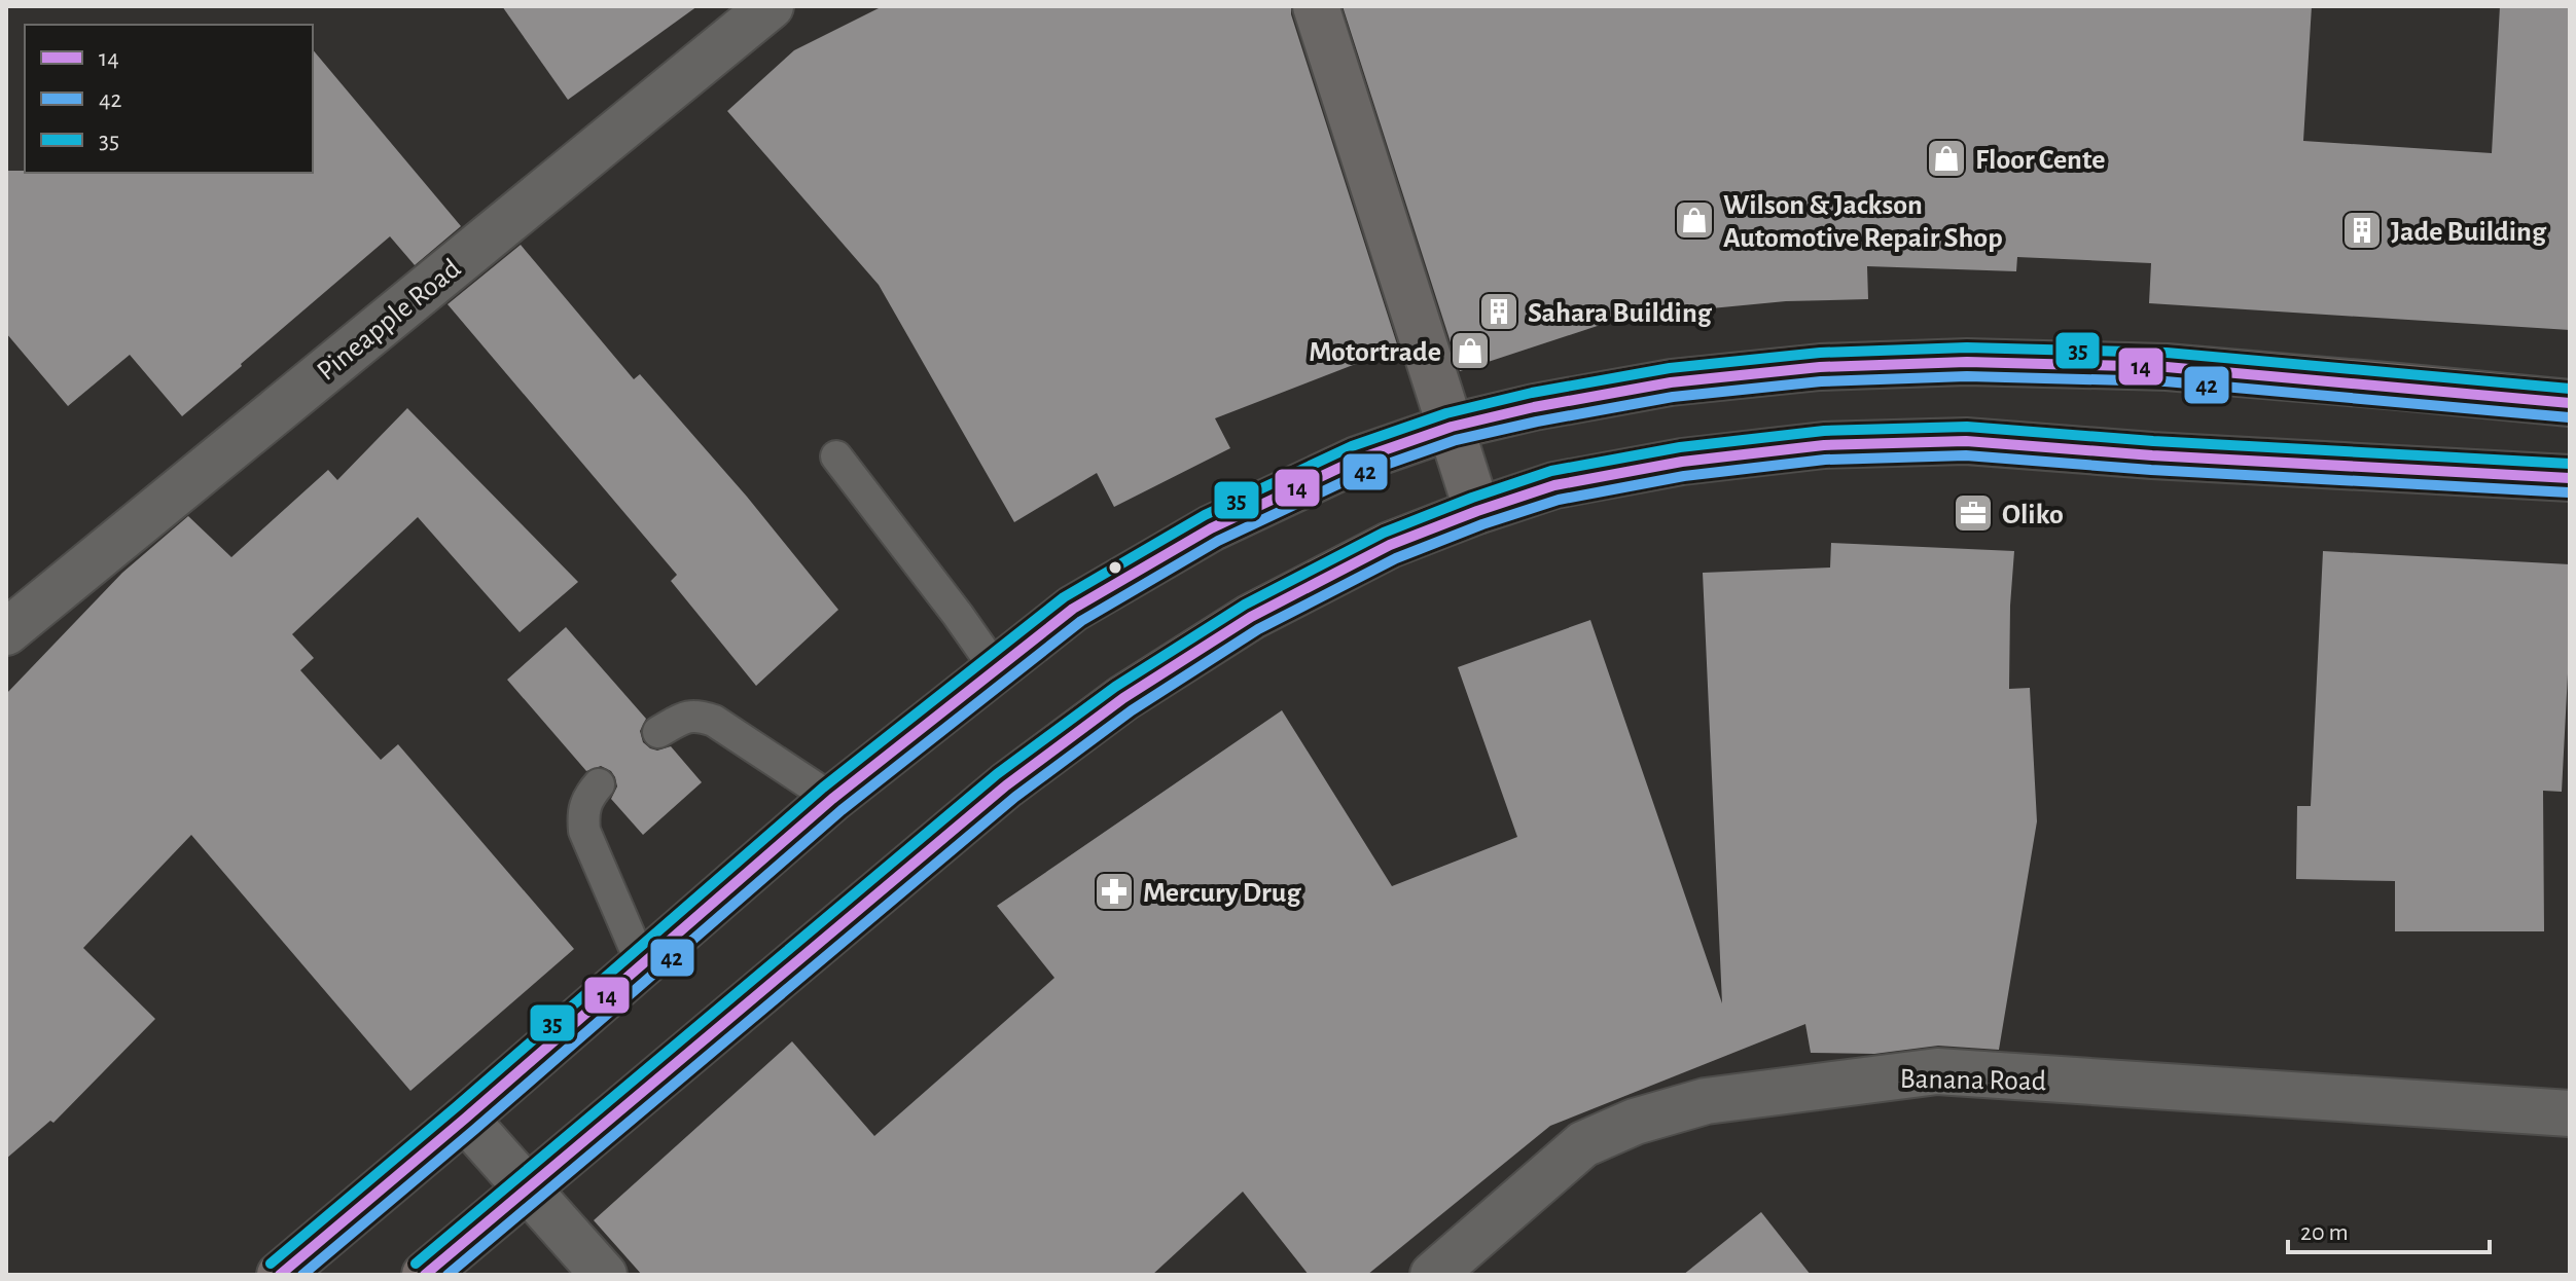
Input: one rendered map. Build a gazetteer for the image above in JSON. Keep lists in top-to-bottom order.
{
  "streets": {
    "street": ["Pineapple Road", "Banana Road"]
  },
  "places": {
    "shop": ["Floor Cente", "Wilson & Jackson Automotive Repair Shop", "Motortrade"],
    "building": ["Jade Building", "Sahara Building"],
    "office": ["Oliko"],
    "pharmacy": ["Mercury Drug"]
  },
  "lines": ["transit line 35", "transit line 14", "transit line 42"],
  "legend": ["14", "42", "35"],
  "scale_bar": "20 m"
}
